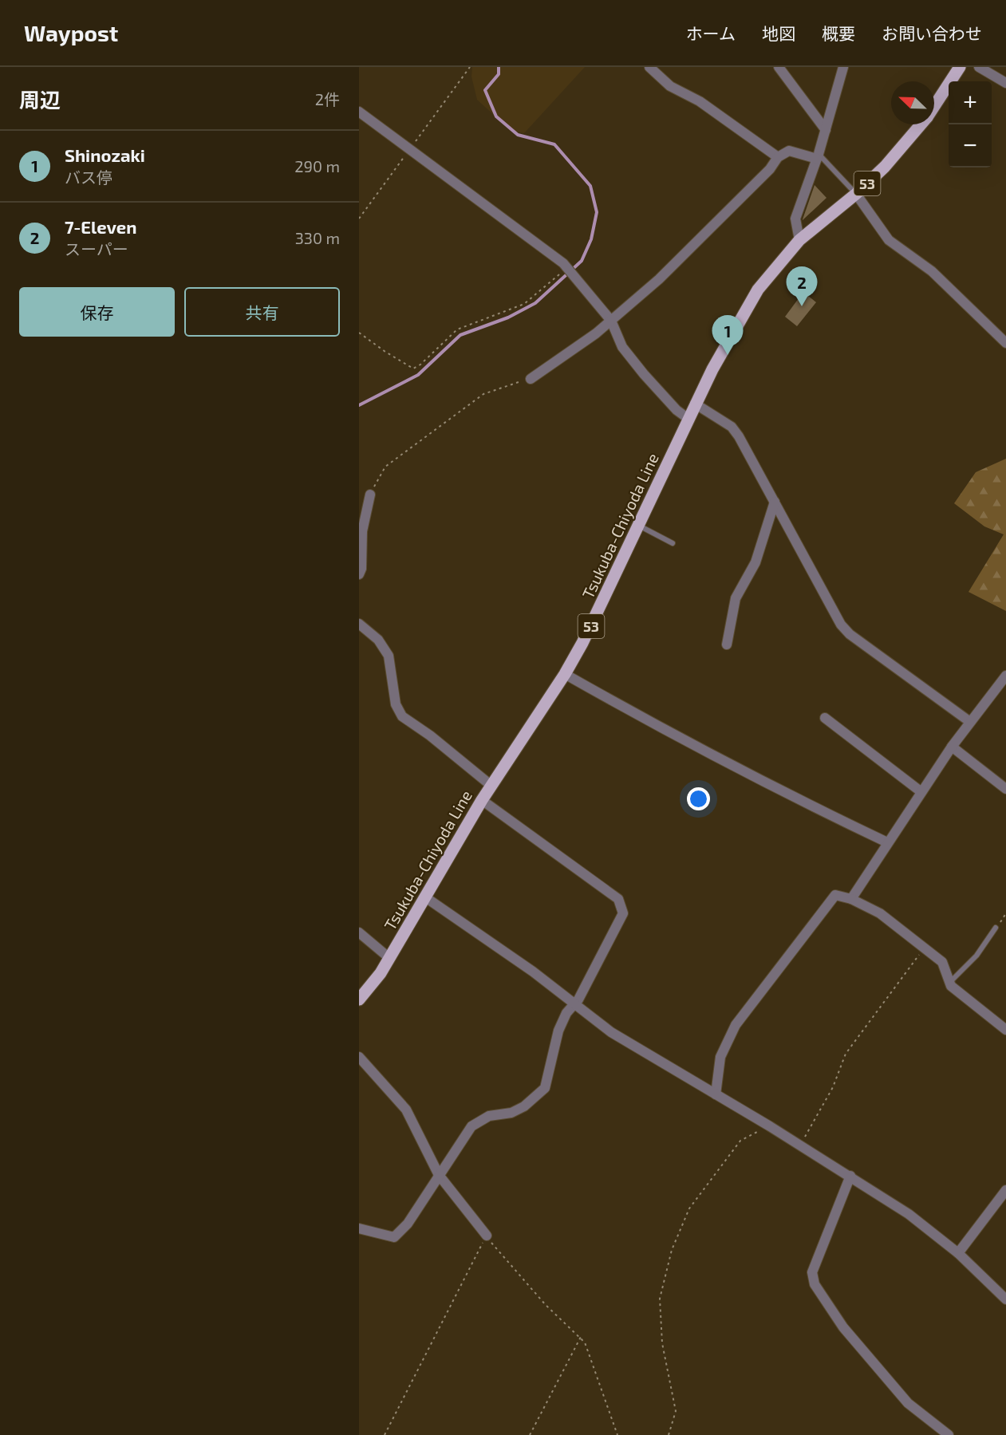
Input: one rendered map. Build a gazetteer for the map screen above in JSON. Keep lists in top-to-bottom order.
{
  "streets": {
    "main road": ["53", "Tsukuba-Chiyoda Line"]
  },
  "north": "top left",
  "page": {
    "header": "Waypost",
    "nav": [
      "ホーム",
      "地図",
      "概要",
      "お問い合わせ"
    ],
    "heading": ["周辺", "2件"],
    "map_buttons": ["+", "−"],
    "list": [
      {
        "mark": "1",
        "name": "Shinozaki",
        "note": "バス停",
        "value": "290 m"
      },
      {
        "mark": "2",
        "name": "7-Eleven",
        "note": "スーパー",
        "value": "330 m"
      }
    ],
    "pins": ["2", "1"],
    "buttons": ["保存", "共有"]
  }
}
